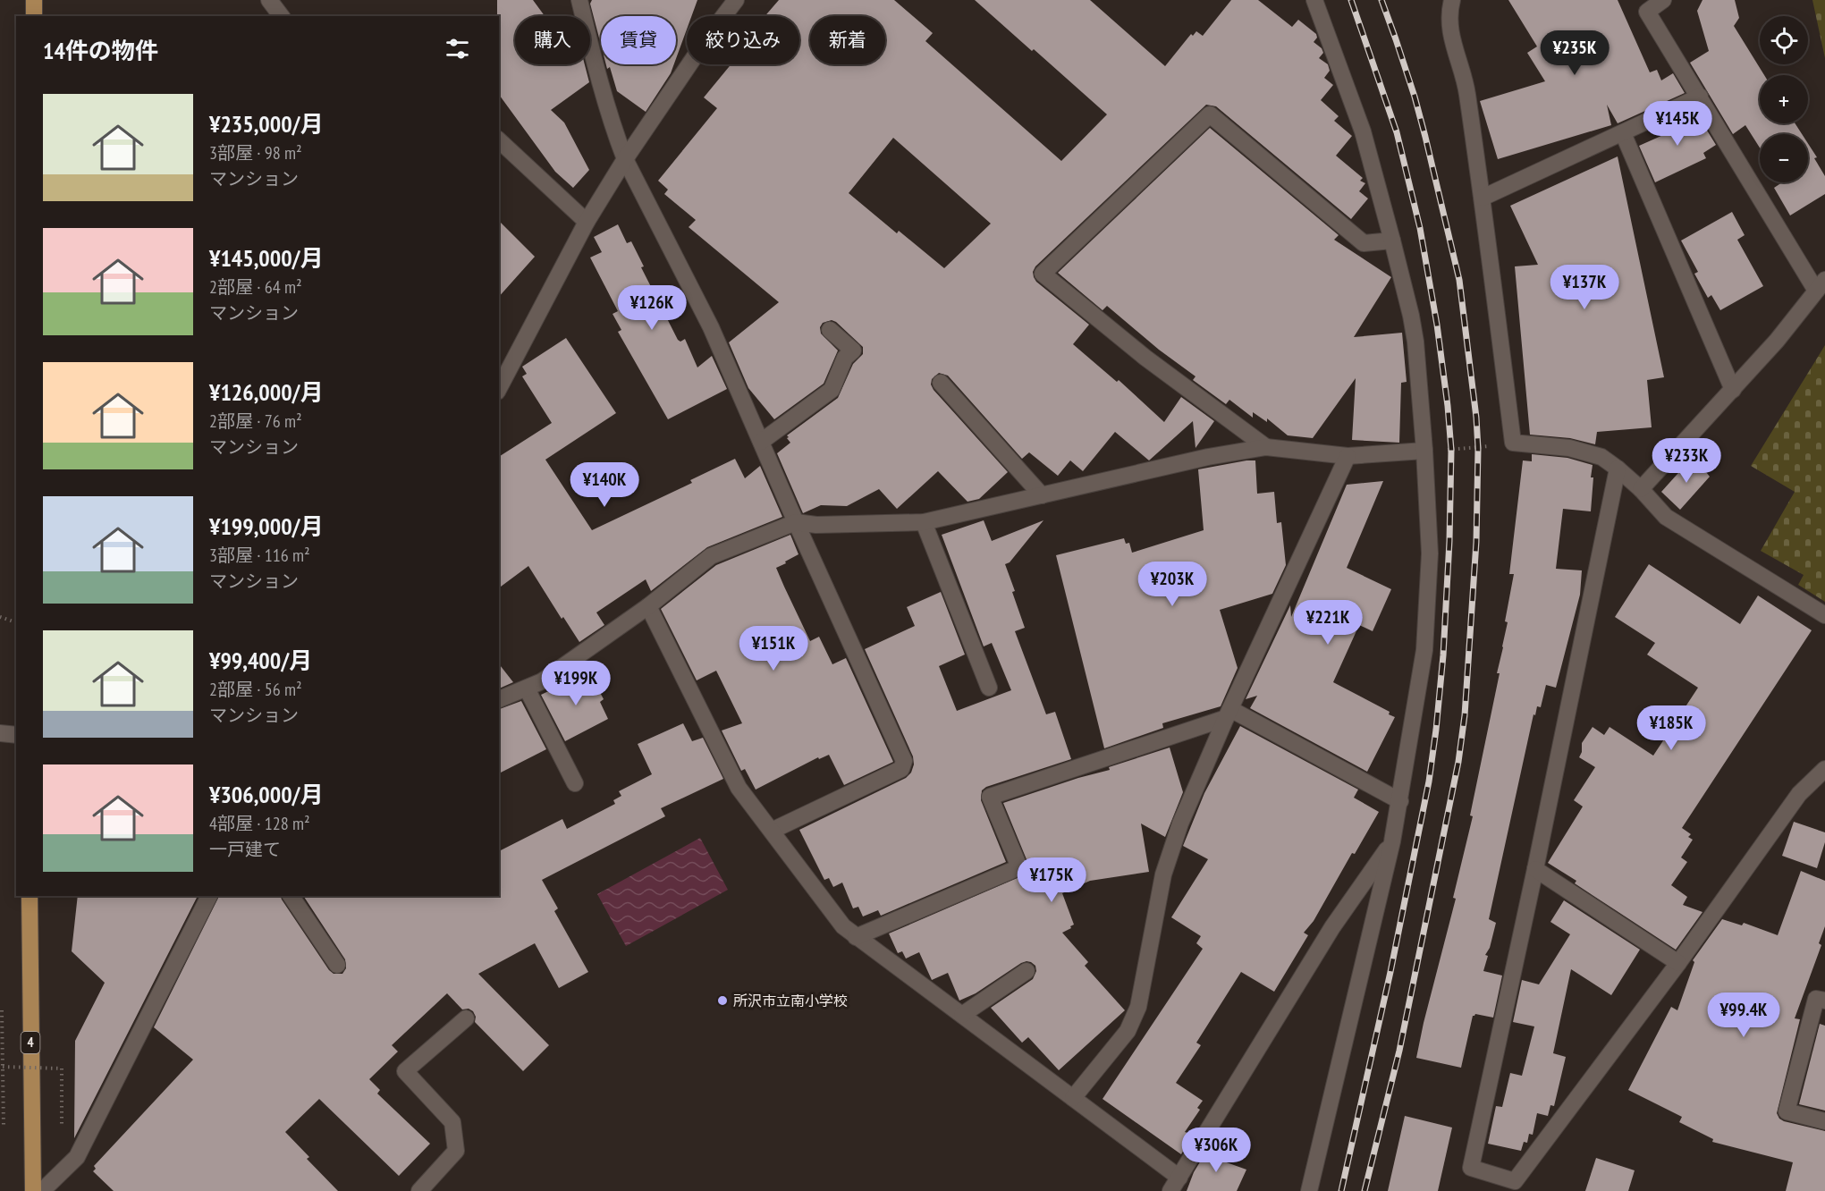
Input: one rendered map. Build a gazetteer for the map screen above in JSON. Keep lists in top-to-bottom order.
{
  "streets": {
    "main road": ["4"]
  },
  "places": ["所沢市立南小学校"],
  "page": {
    "map_buttons": ["+", "−"],
    "chip": [
      "購入",
      "賃貸",
      "絞り込み",
      "新着"
    ],
    "heading": "14件の物件",
    "price": [
      "¥235K",
      "¥145K",
      "¥137K",
      "¥126K",
      "¥233K",
      "¥140K",
      "¥203K",
      "¥221K",
      "¥151K",
      "¥199K",
      "¥185K",
      "¥175K",
      "¥99.4K",
      "¥306K"
    ],
    "list": [
      {
        "name": "¥235,000/月",
        "note": "3部屋 · 98 m² · マンション"
      },
      {
        "name": "¥145,000/月",
        "note": "2部屋 · 64 m² · マンション"
      },
      {
        "name": "¥126,000/月",
        "note": "2部屋 · 76 m² · マンション"
      },
      {
        "name": "¥199,000/月",
        "note": "3部屋 · 116 m² · マンション"
      },
      {
        "name": "¥99,400/月",
        "note": "2部屋 · 56 m² · マンション"
      },
      {
        "name": "¥306,000/月",
        "note": "4部屋 · 128 m² · 一戸建て"
      }
    ]
  }
}
